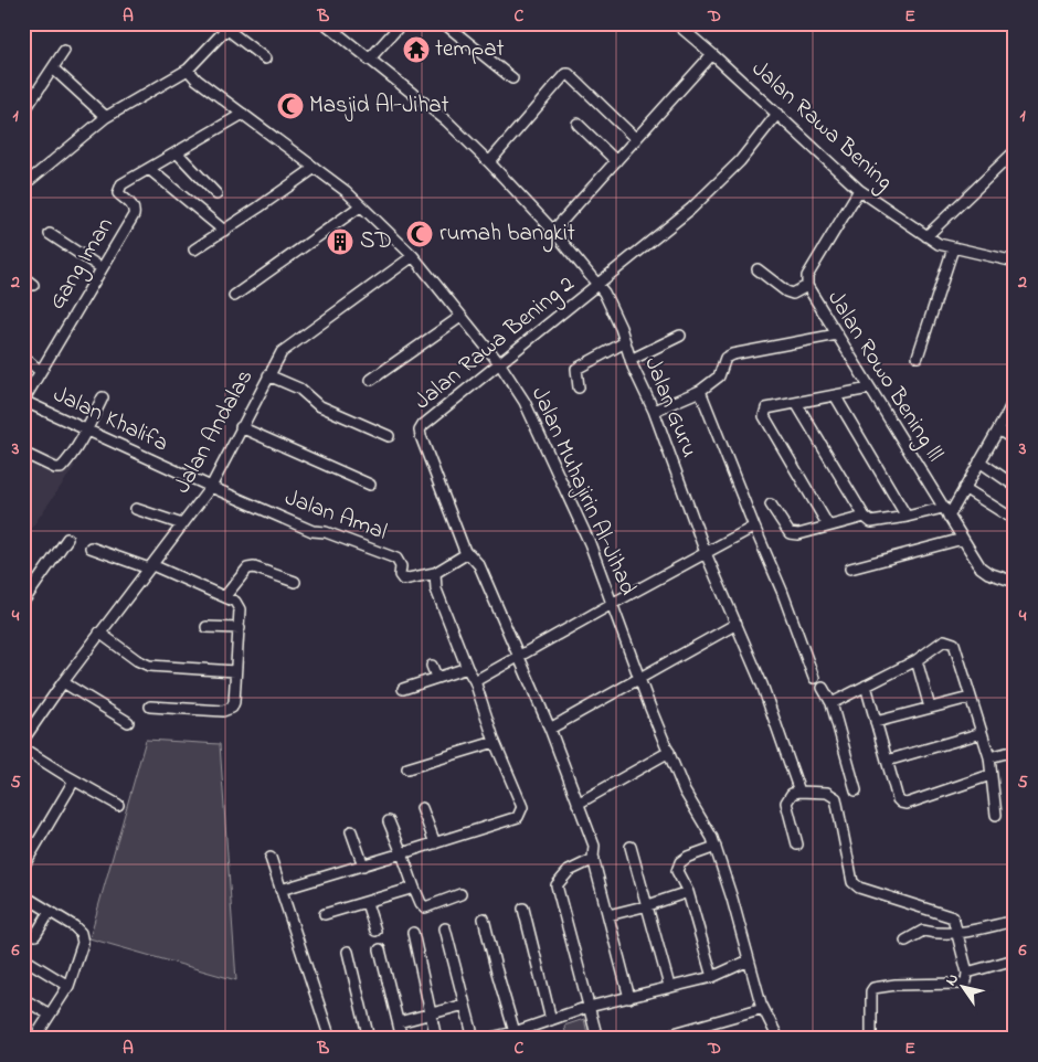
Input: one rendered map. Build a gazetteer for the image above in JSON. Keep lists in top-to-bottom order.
{
  "streets": {
    "street": [
      "Jalan Rawa Bening",
      "Gang Iman",
      "Jalan Rawa Bening 2",
      "Jalan Rowo Bening lll",
      "Jalan Guru",
      "Jalan Khalifa",
      "Jalan Andalas",
      "Jalan Muhajirin Al-Jihad",
      "Jalan Amal"
    ]
  },
  "crossings": [
    ["Jalan Rawa Bening", "Jalan Rawa Bening 2"],
    ["Jalan Rawa Bening", "Jalan Rowo Bening lll"],
    ["Gang Iman", "Jalan Khalifa"],
    ["Gang Iman", "Jalan Muhajirin Al-Jihad"],
    ["Jalan Rawa Bening 2", "Jalan Guru"],
    ["Jalan Rawa Bening 2", "Jalan Muhajirin Al-Jihad"],
    ["Jalan Khalifa", "Jalan Andalas"],
    ["Jalan Khalifa", "Jalan Amal"],
    ["Jalan Andalas", "Jalan Muhajirin Al-Jihad"],
    ["Jalan Andalas", "Jalan Amal"]
  ],
  "places": {
    "temple": ["tempat"],
    "mosque": ["Masjid Al-Jihat", "rumah bangkit"],
    "building": ["SD"]
  },
  "north": "top left",
  "grid": {
    "columns": [
      "A",
      "B",
      "C",
      "D",
      "E"
    ],
    "rows": [
      "1",
      "2",
      "3",
      "4",
      "5",
      "6"
    ]
  }
}
